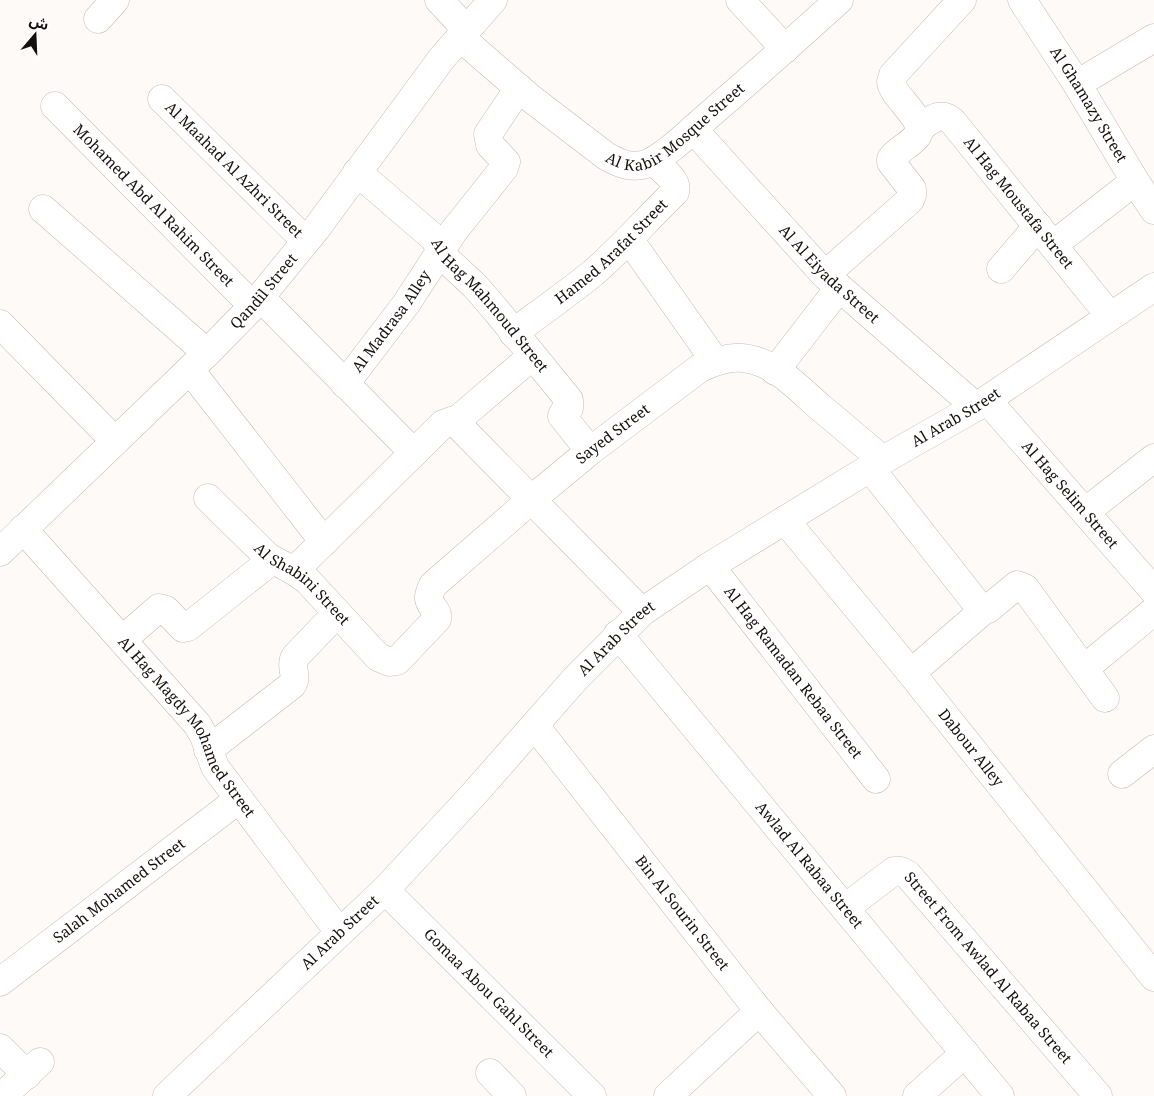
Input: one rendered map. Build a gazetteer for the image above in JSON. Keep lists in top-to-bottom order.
{
  "streets": {
    "street": [
      "Al Ghamazy Street",
      "Al Kabir Mosque Street",
      "Al Maahad Al Azhri Street",
      "Al Hag Moustafa Street",
      "Mohamed Abd Al Rahim Street",
      "Hamed Arafat Street",
      "Al Al Eiyada Street",
      "Qandil Street",
      "Al Hag Mahmoud Street",
      "Al Madrasa Alley",
      "Al Arab Street",
      "Sayed Street",
      "Al Hag Selim Street",
      "Al Shabini Street",
      "Al Hag Ramadan Rebaa Street",
      "Al Hag Magdy Mohamed Street",
      "Dabour Alley",
      "Awlad Al Rabaa Street",
      "Salah Mohamed Street",
      "Bin Al Sourin Street",
      "Street From Awlad Al Rabaa Street",
      "Gomaa Abou Gahl Street"
    ]
  },
  "crossings": [
    ["Al Kabir Mosque Street", "Hamed Arafat Street"],
    ["Al Kabir Mosque Street", "Al Al Eiyada Street"],
    ["Al Kabir Mosque Street", "Qandil Street"],
    ["Al Kabir Mosque Street", "Al Madrasa Alley"],
    ["Al Maahad Al Azhri Street", "Qandil Street"],
    ["Al Hag Moustafa Street", "Al Arab Street"],
    ["Mohamed Abd Al Rahim Street", "Qandil Street"],
    ["Mohamed Abd Al Rahim Street", "Al Madrasa Alley"],
    ["Hamed Arafat Street", "Al Hag Mahmoud Street"],
    ["Al Al Eiyada Street", "Al Arab Street"],
    ["Al Al Eiyada Street", "Al Hag Selim Street"],
    ["Qandil Street", "Al Hag Mahmoud Street"],
    ["Qandil Street", "Al Hag Magdy Mohamed Street"],
    ["Al Hag Mahmoud Street", "Al Madrasa Alley"],
    ["Al Hag Mahmoud Street", "Sayed Street"],
    ["Al Arab Street", "Sayed Street"],
    ["Al Arab Street", "Al Hag Selim Street"],
    ["Al Arab Street", "Al Hag Ramadan Rebaa Street"],
    ["Al Arab Street", "Al Hag Magdy Mohamed Street"],
    ["Al Arab Street", "Dabour Alley"],
    ["Al Arab Street", "Awlad Al Rabaa Street"],
    ["Al Arab Street", "Bin Al Sourin Street"],
    ["Al Arab Street", "Gomaa Abou Gahl Street"],
    ["Sayed Street", "Al Shabini Street"],
    ["Al Hag Magdy Mohamed Street", "Salah Mohamed Street"],
    ["Awlad Al Rabaa Street", "Street From Awlad Al Rabaa Street"]
  ],
  "north": "top"
}
